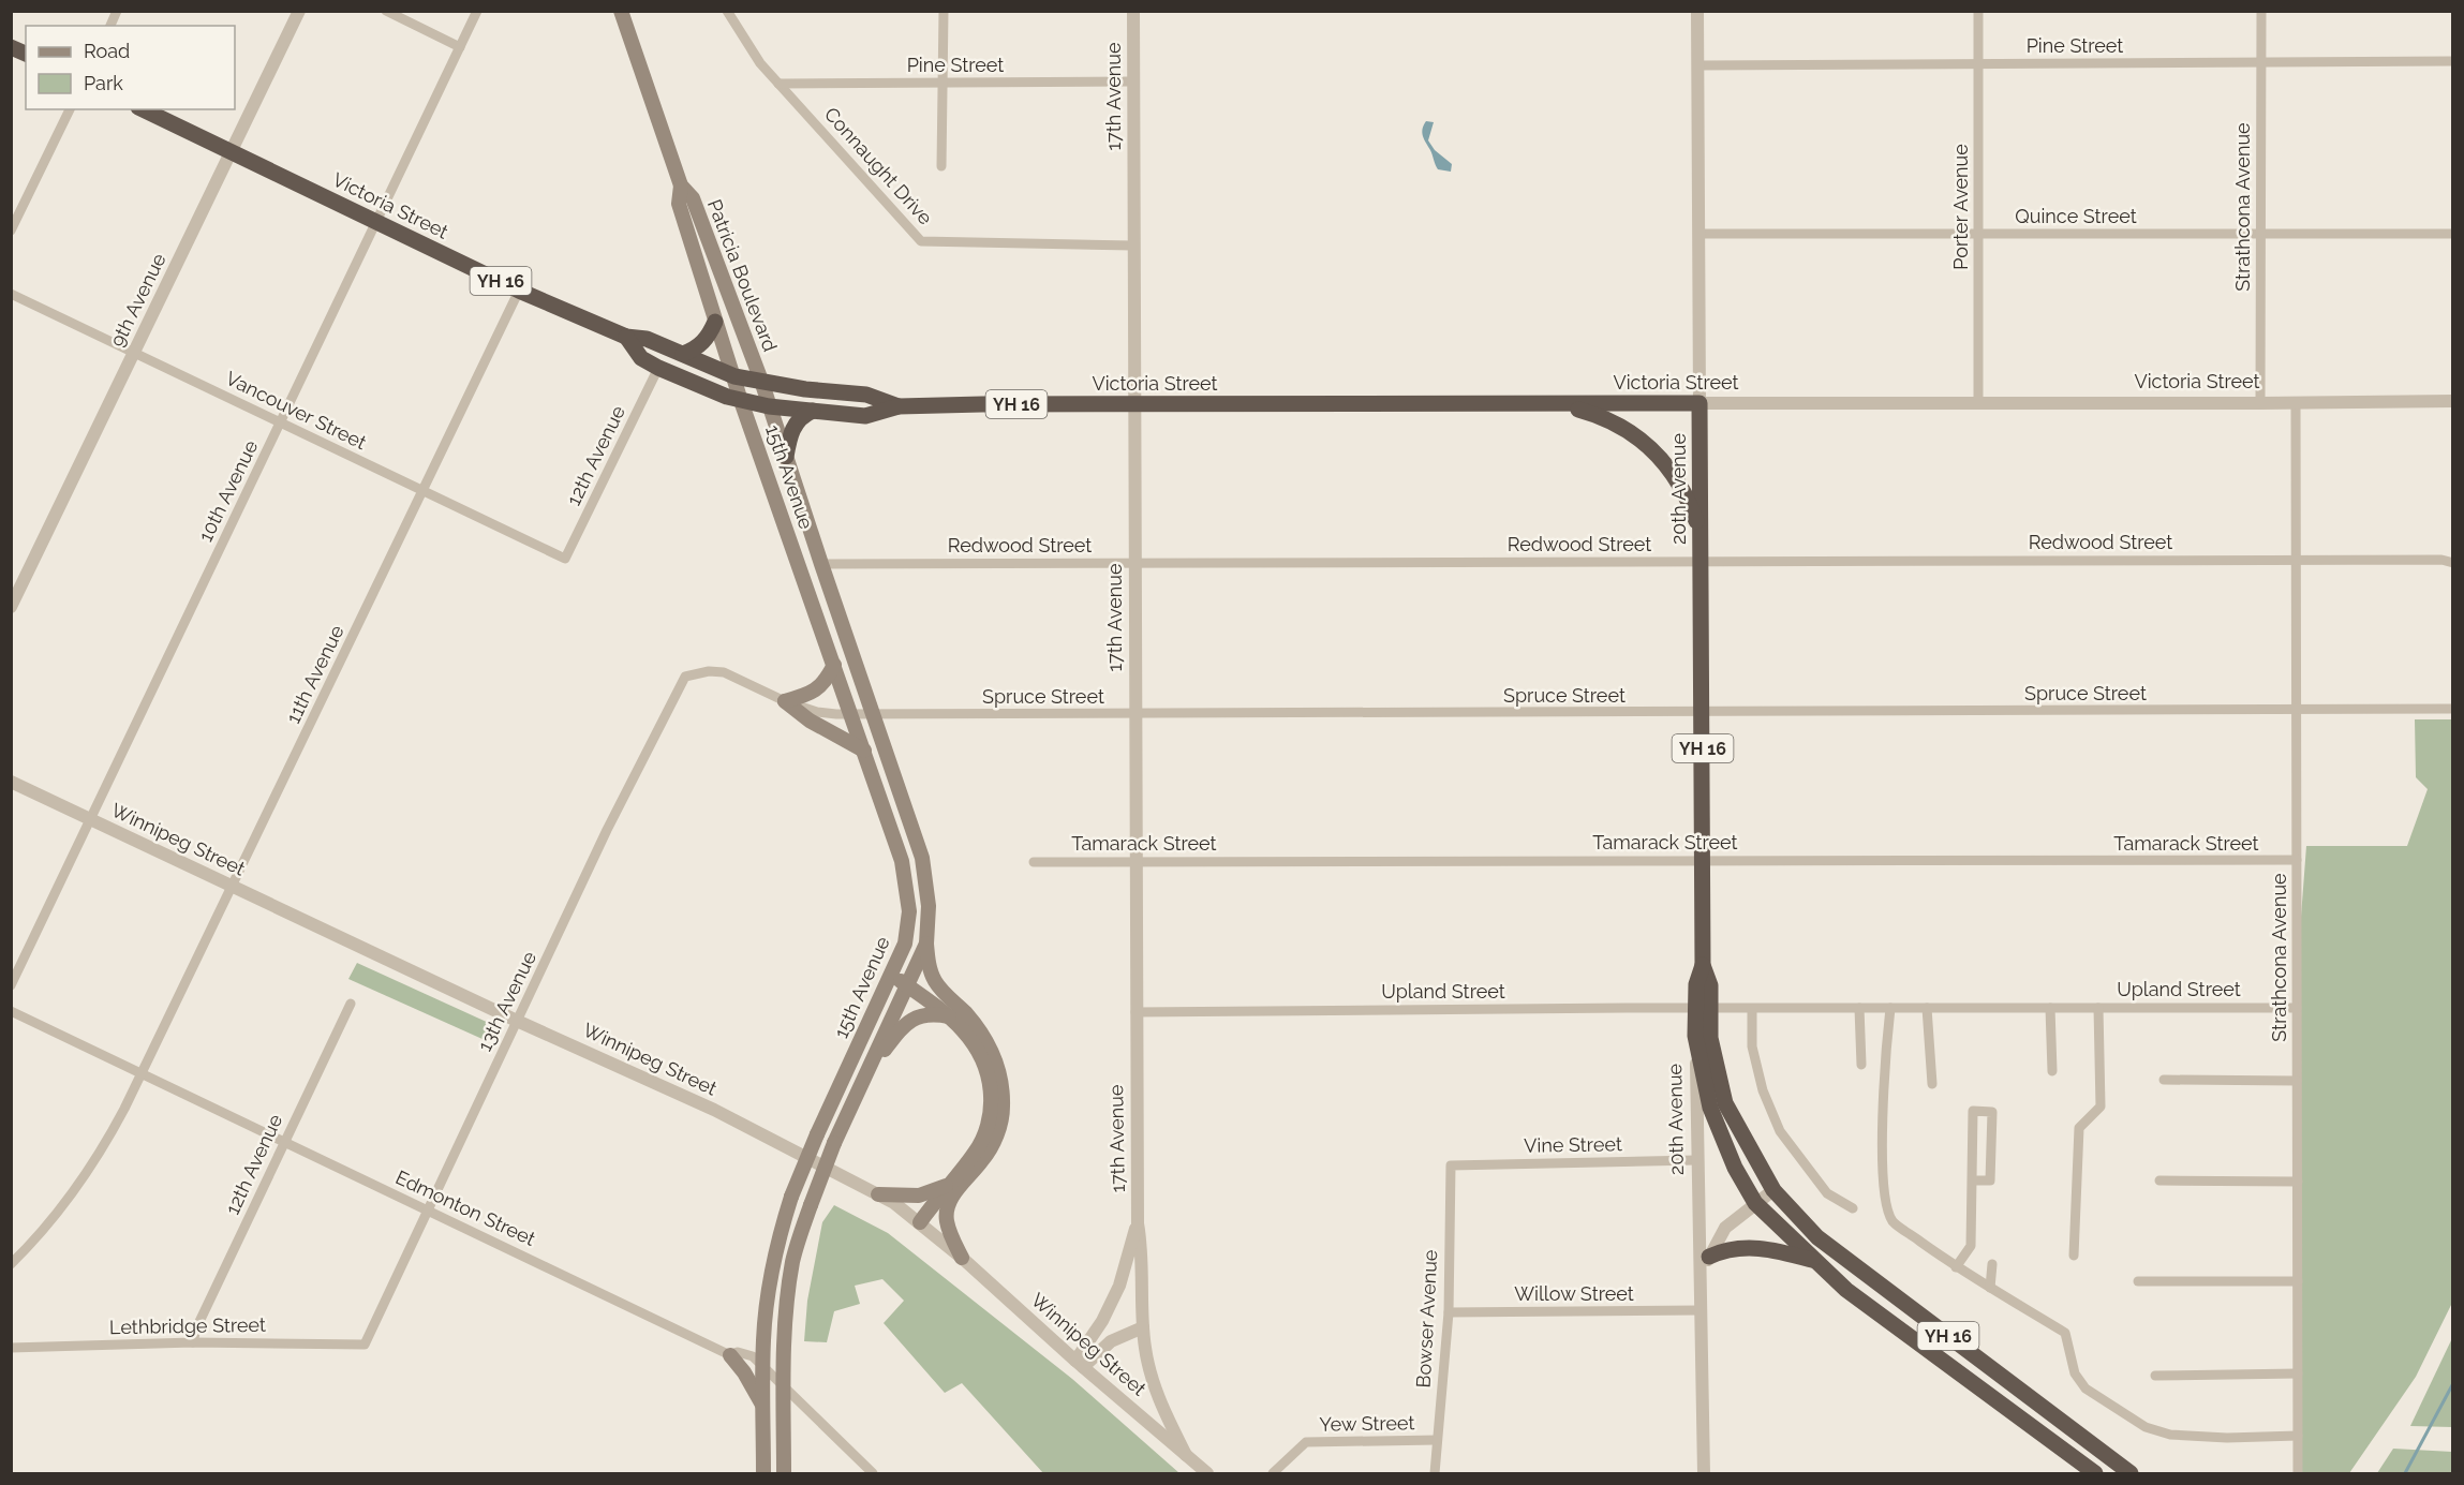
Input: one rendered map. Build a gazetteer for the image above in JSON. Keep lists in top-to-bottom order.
{
  "streets": {
    "highway": ["Victoria Street", "YH 16", "20th Avenue"],
    "main road": ["Patricia Boulevard", "15th Avenue"],
    "street": [
      "Pine Street",
      "17th Avenue",
      "Connaught Drive",
      "Porter Avenue",
      "Strathcona Avenue",
      "Quince Street",
      "9th Avenue",
      "Vancouver Street",
      "12th Avenue",
      "10th Avenue",
      "Redwood Street",
      "11th Avenue",
      "Spruce Street",
      "Winnipeg Street",
      "Tamarack Street",
      "Upland Street",
      "13th Avenue",
      "Vine Street",
      "Edmonton Street",
      "Willow Street",
      "Bowser Avenue",
      "Lethbridge Street",
      "Yew Street"
    ]
  },
  "crossings": [
    ["Pine Street", "17th Avenue"],
    ["Pine Street", "Connaught Drive"],
    ["Pine Street", "Porter Avenue"],
    ["Pine Street", "Strathcona Avenue"],
    ["Pine Street", "20th Avenue"],
    ["17th Avenue", "Connaught Drive"],
    ["17th Avenue", "Victoria Street"],
    ["17th Avenue", "Redwood Street"],
    ["17th Avenue", "Spruce Street"],
    ["17th Avenue", "Winnipeg Street"],
    ["17th Avenue", "Tamarack Street"],
    ["17th Avenue", "Upland Street"],
    ["Victoria Street", "Porter Avenue"],
    ["Victoria Street", "Strathcona Avenue"],
    ["Victoria Street", "Patricia Boulevard"],
    ["Victoria Street", "9th Avenue"],
    ["Victoria Street", "12th Avenue"],
    ["Victoria Street", "15th Avenue"],
    ["Victoria Street", "20th Avenue"],
    ["Victoria Street", "10th Avenue"],
    ["Victoria Street", "11th Avenue"],
    ["Porter Avenue", "Quince Street"],
    ["Strathcona Avenue", "Quince Street"],
    ["Strathcona Avenue", "Redwood Street"],
    ["Strathcona Avenue", "Spruce Street"],
    ["Strathcona Avenue", "Tamarack Street"],
    ["Strathcona Avenue", "Upland Street"],
    ["Quince Street", "20th Avenue"],
    ["Patricia Boulevard", "15th Avenue"],
    ["YH 16", "20th Avenue"],
    ["YH 16", "Upland Street"],
    ["9th Avenue", "Vancouver Street"],
    ["Vancouver Street", "12th Avenue"],
    ["Vancouver Street", "10th Avenue"],
    ["Vancouver Street", "11th Avenue"],
    ["12th Avenue", "Edmonton Street"],
    ["12th Avenue", "Lethbridge Street"],
    ["15th Avenue", "Redwood Street"],
    ["15th Avenue", "Spruce Street"],
    ["15th Avenue", "Edmonton Street"],
    ["20th Avenue", "Redwood Street"],
    ["20th Avenue", "Spruce Street"],
    ["20th Avenue", "Tamarack Street"],
    ["20th Avenue", "Upland Street"],
    ["20th Avenue", "Vine Street"],
    ["20th Avenue", "Willow Street"],
    ["10th Avenue", "Winnipeg Street"],
    ["11th Avenue", "Winnipeg Street"],
    ["11th Avenue", "Edmonton Street"],
    ["Spruce Street", "13th Avenue"],
    ["Winnipeg Street", "13th Avenue"],
    ["13th Avenue", "Edmonton Street"],
    ["13th Avenue", "Lethbridge Street"],
    ["Vine Street", "Bowser Avenue"],
    ["Willow Street", "Bowser Avenue"],
    ["Bowser Avenue", "Yew Street"]
  ],
  "legend": ["Road", "Park"]
}
